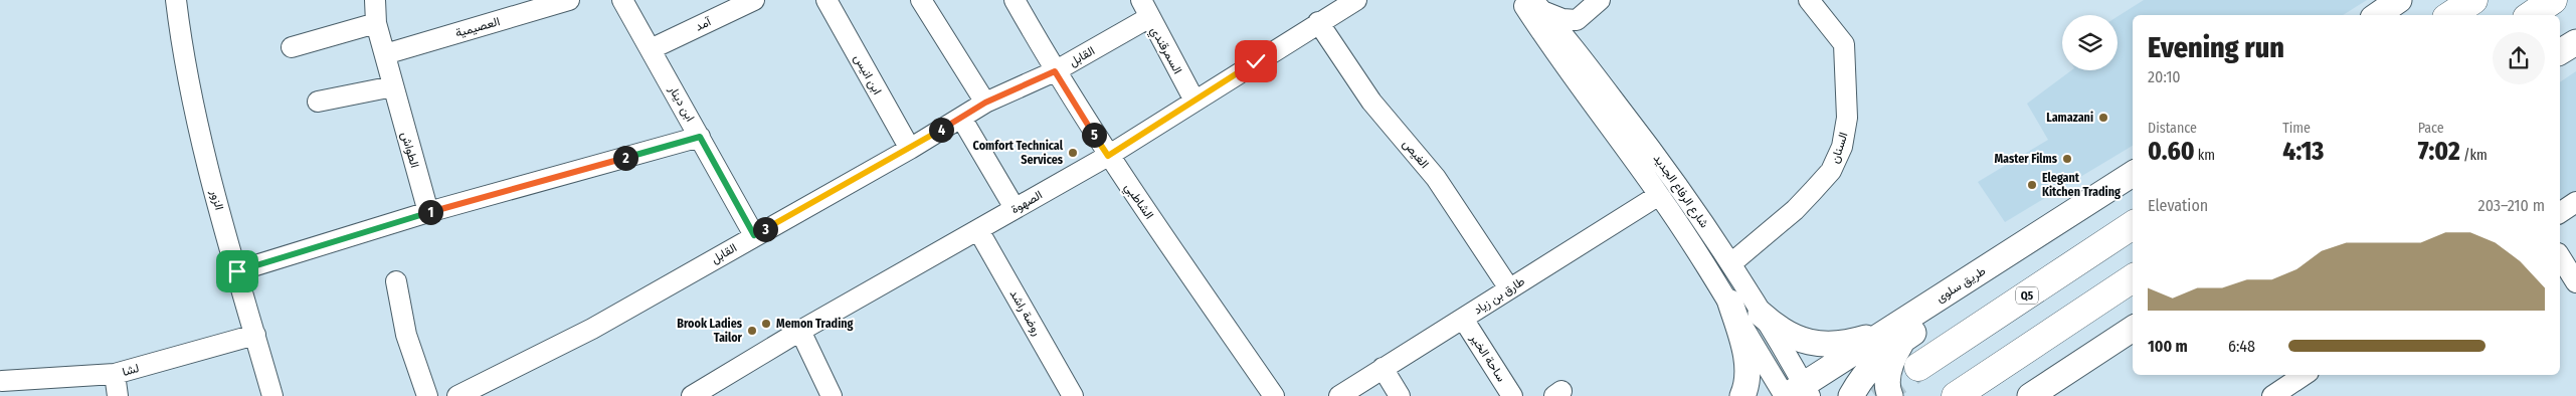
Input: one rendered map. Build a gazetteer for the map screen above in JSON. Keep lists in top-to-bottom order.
{
  "streets": {
    "highway": ["Q5"],
    "main road": ["طريق سلوى"],
    "street": [
      "آمد",
      "العصيمية",
      "السمرقندي",
      "القابل",
      "ابن انيس",
      "ابن دينار",
      "السنان",
      "الطواش",
      "الغيص",
      "شارع الرفاع الجديد",
      "الزور",
      "الشاطبي",
      "الصهوة",
      "طارق بن زياد",
      "روضة راشد",
      "ساحة الخير",
      "لشا"
    ]
  },
  "crossings": [
    ["آمد", "ابن دينار"],
    ["العصيمية", "الطواش"],
    ["السمرقندي", "القابل"],
    ["السمرقندي", "الصهوة"],
    ["القابل", "ابن انيس"],
    ["القابل", "ابن دينار"],
    ["القابل", "الشاطبي"],
    ["السنان", "شارع الرفاع الجديد"],
    ["الغيص", "الصهوة"],
    ["الغيص", "طارق بن زياد"],
    ["شارع الرفاع الجديد", "طارق بن زياد"],
    ["الزور", "لشا"],
    ["الشاطبي", "الصهوة"],
    ["الصهوة", "روضة راشد"],
    ["طارق بن زياد", "ساحة الخير"]
  ],
  "places": [
    "Lamazani",
    "Comfort Technical Services",
    "Master Films",
    "Elegant Kitchen Trading",
    "Memon Trading",
    "Brook Ladies Tailor"
  ],
  "page": {
    "heading": ["Evening run", "20:10"],
    "stats": [
      ["Distance", "0.60 km"],
      ["Time", "4:13"],
      ["Pace", "7:02 /km"]
    ],
    "pins": [
      "4",
      "5",
      "2",
      "1",
      "3"
    ],
    "chart": ["Elevation", "203–210 m"],
    "list": [
      {
        "name": "100 m",
        "note": "6:48"
      }
    ]
  }
}
